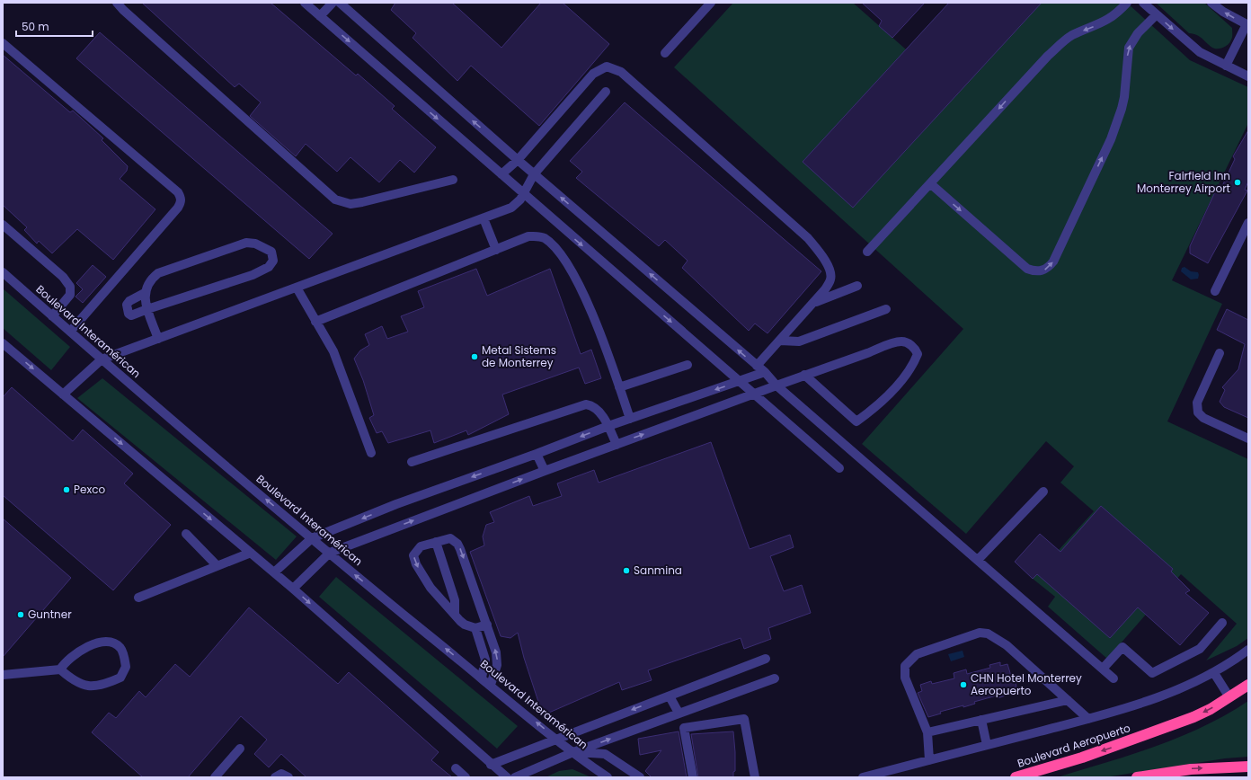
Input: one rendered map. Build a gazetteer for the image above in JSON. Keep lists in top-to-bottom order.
{
  "streets": {
    "highway": ["Boulevard Aeropuerto"],
    "street": ["Boulevard Interamérican"]
  },
  "places": [
    "Fairfield Inn Monterrey Airport",
    "Metal Sistems de Monterrey",
    "Pexco",
    "Sanmina",
    "Guntner",
    "CHN Hotel Monterrey Aeropuerto"
  ],
  "scale_bar": "50 m"
}
